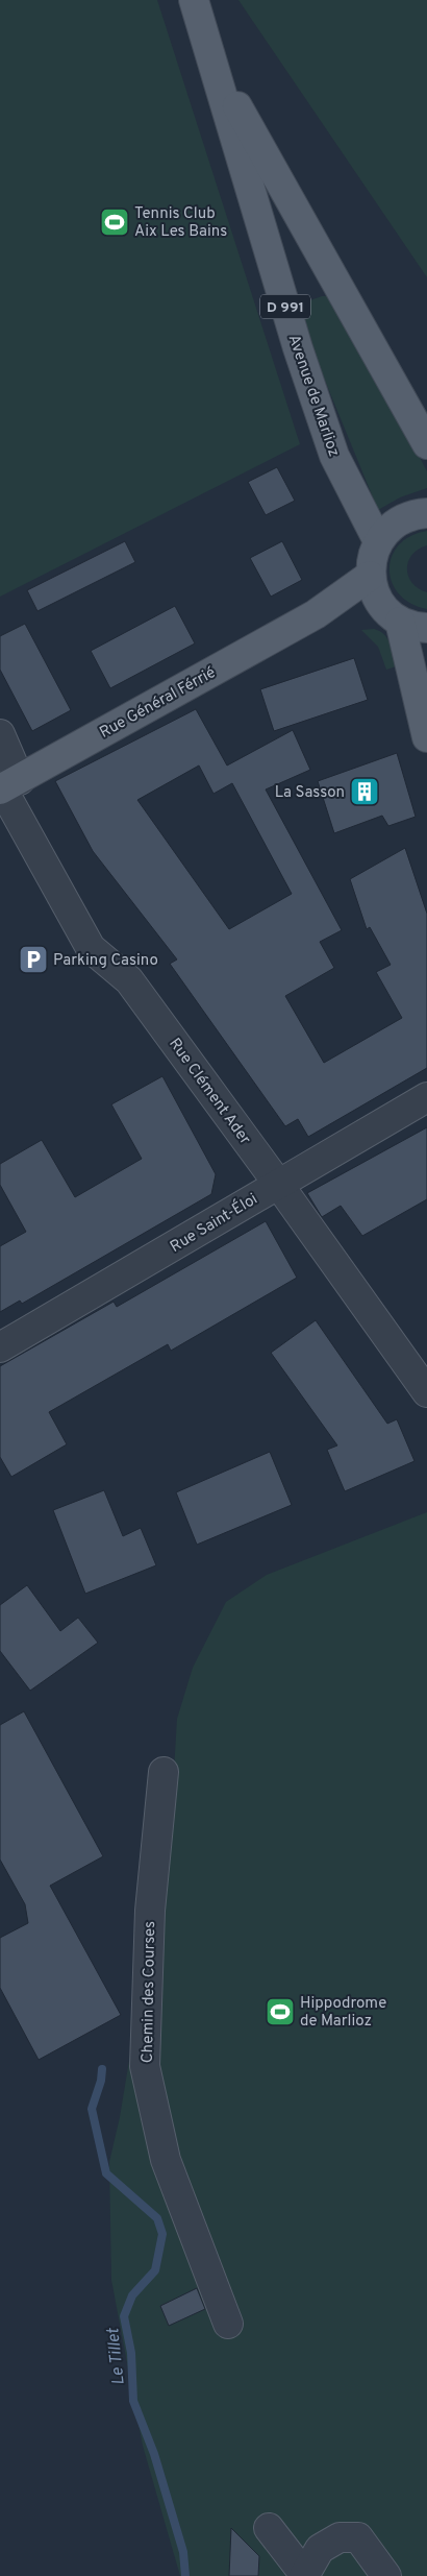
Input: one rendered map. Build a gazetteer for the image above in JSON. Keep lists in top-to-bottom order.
{
  "streets": {
    "main road": ["D 991", "Avenue de Marlioz", "Rue Général Férrié"],
    "street": ["Rue Clément Ader", "Rue Saint-Éloi", "Chemin des Courses"]
  },
  "crossings": [
    ["Rue Général Férrié", "Rue Clément Ader"],
    ["Rue Clément Ader", "Rue Saint-Éloi"]
  ],
  "water": ["Le Tillet"],
  "places": {
    "sports": ["Tennis Club Aix Les Bains", "Hippodrome de Marlioz"],
    "building": ["La Sasson"],
    "parking": ["Parking Casino"]
  }
}
